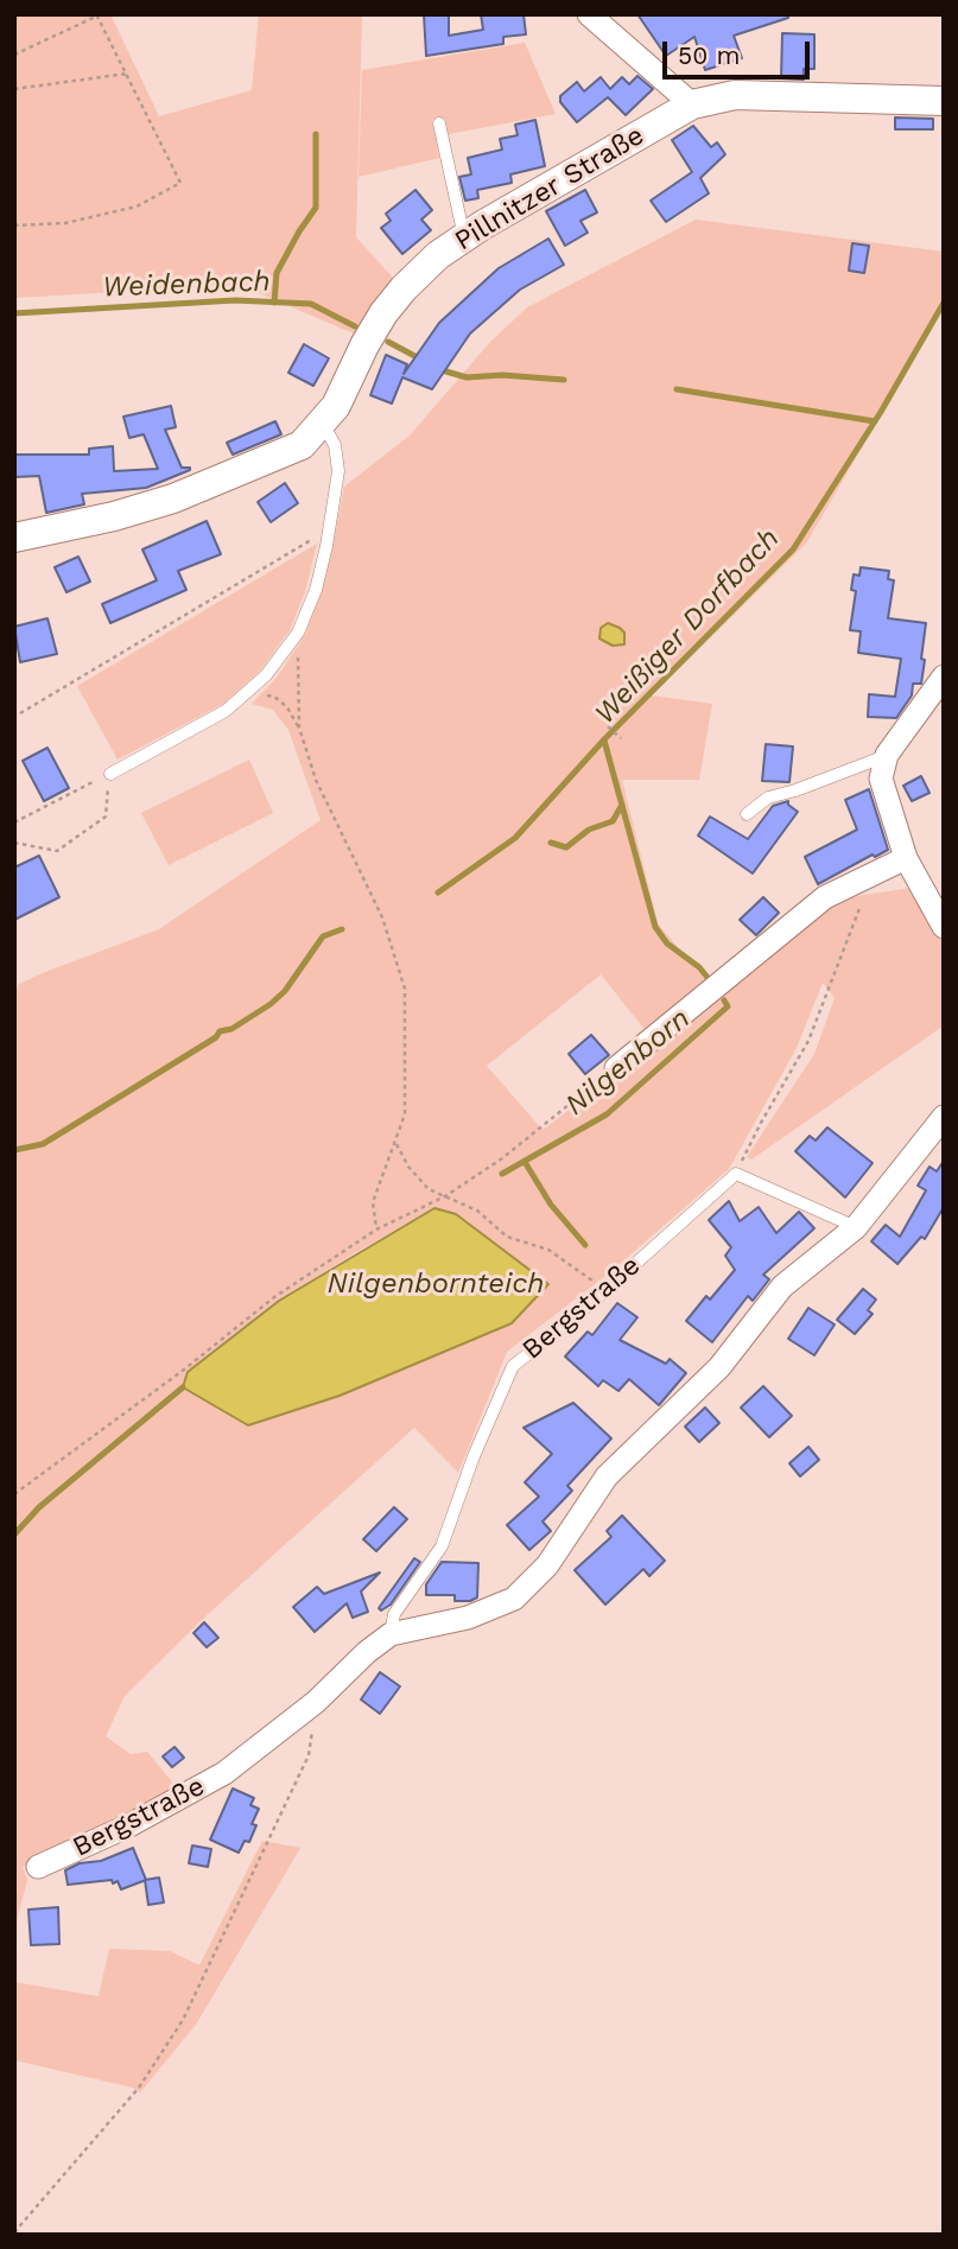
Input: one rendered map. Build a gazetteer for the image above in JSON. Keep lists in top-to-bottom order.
{
  "streets": {
    "street": ["Pillnitzer Straße", "Bergstraße"]
  },
  "water": [
    "Weidenbach",
    "Weißiger Dorfbach",
    "Nilgenborn",
    "Nilgenbornteich"
  ],
  "scale_bar": "50 m"
}
